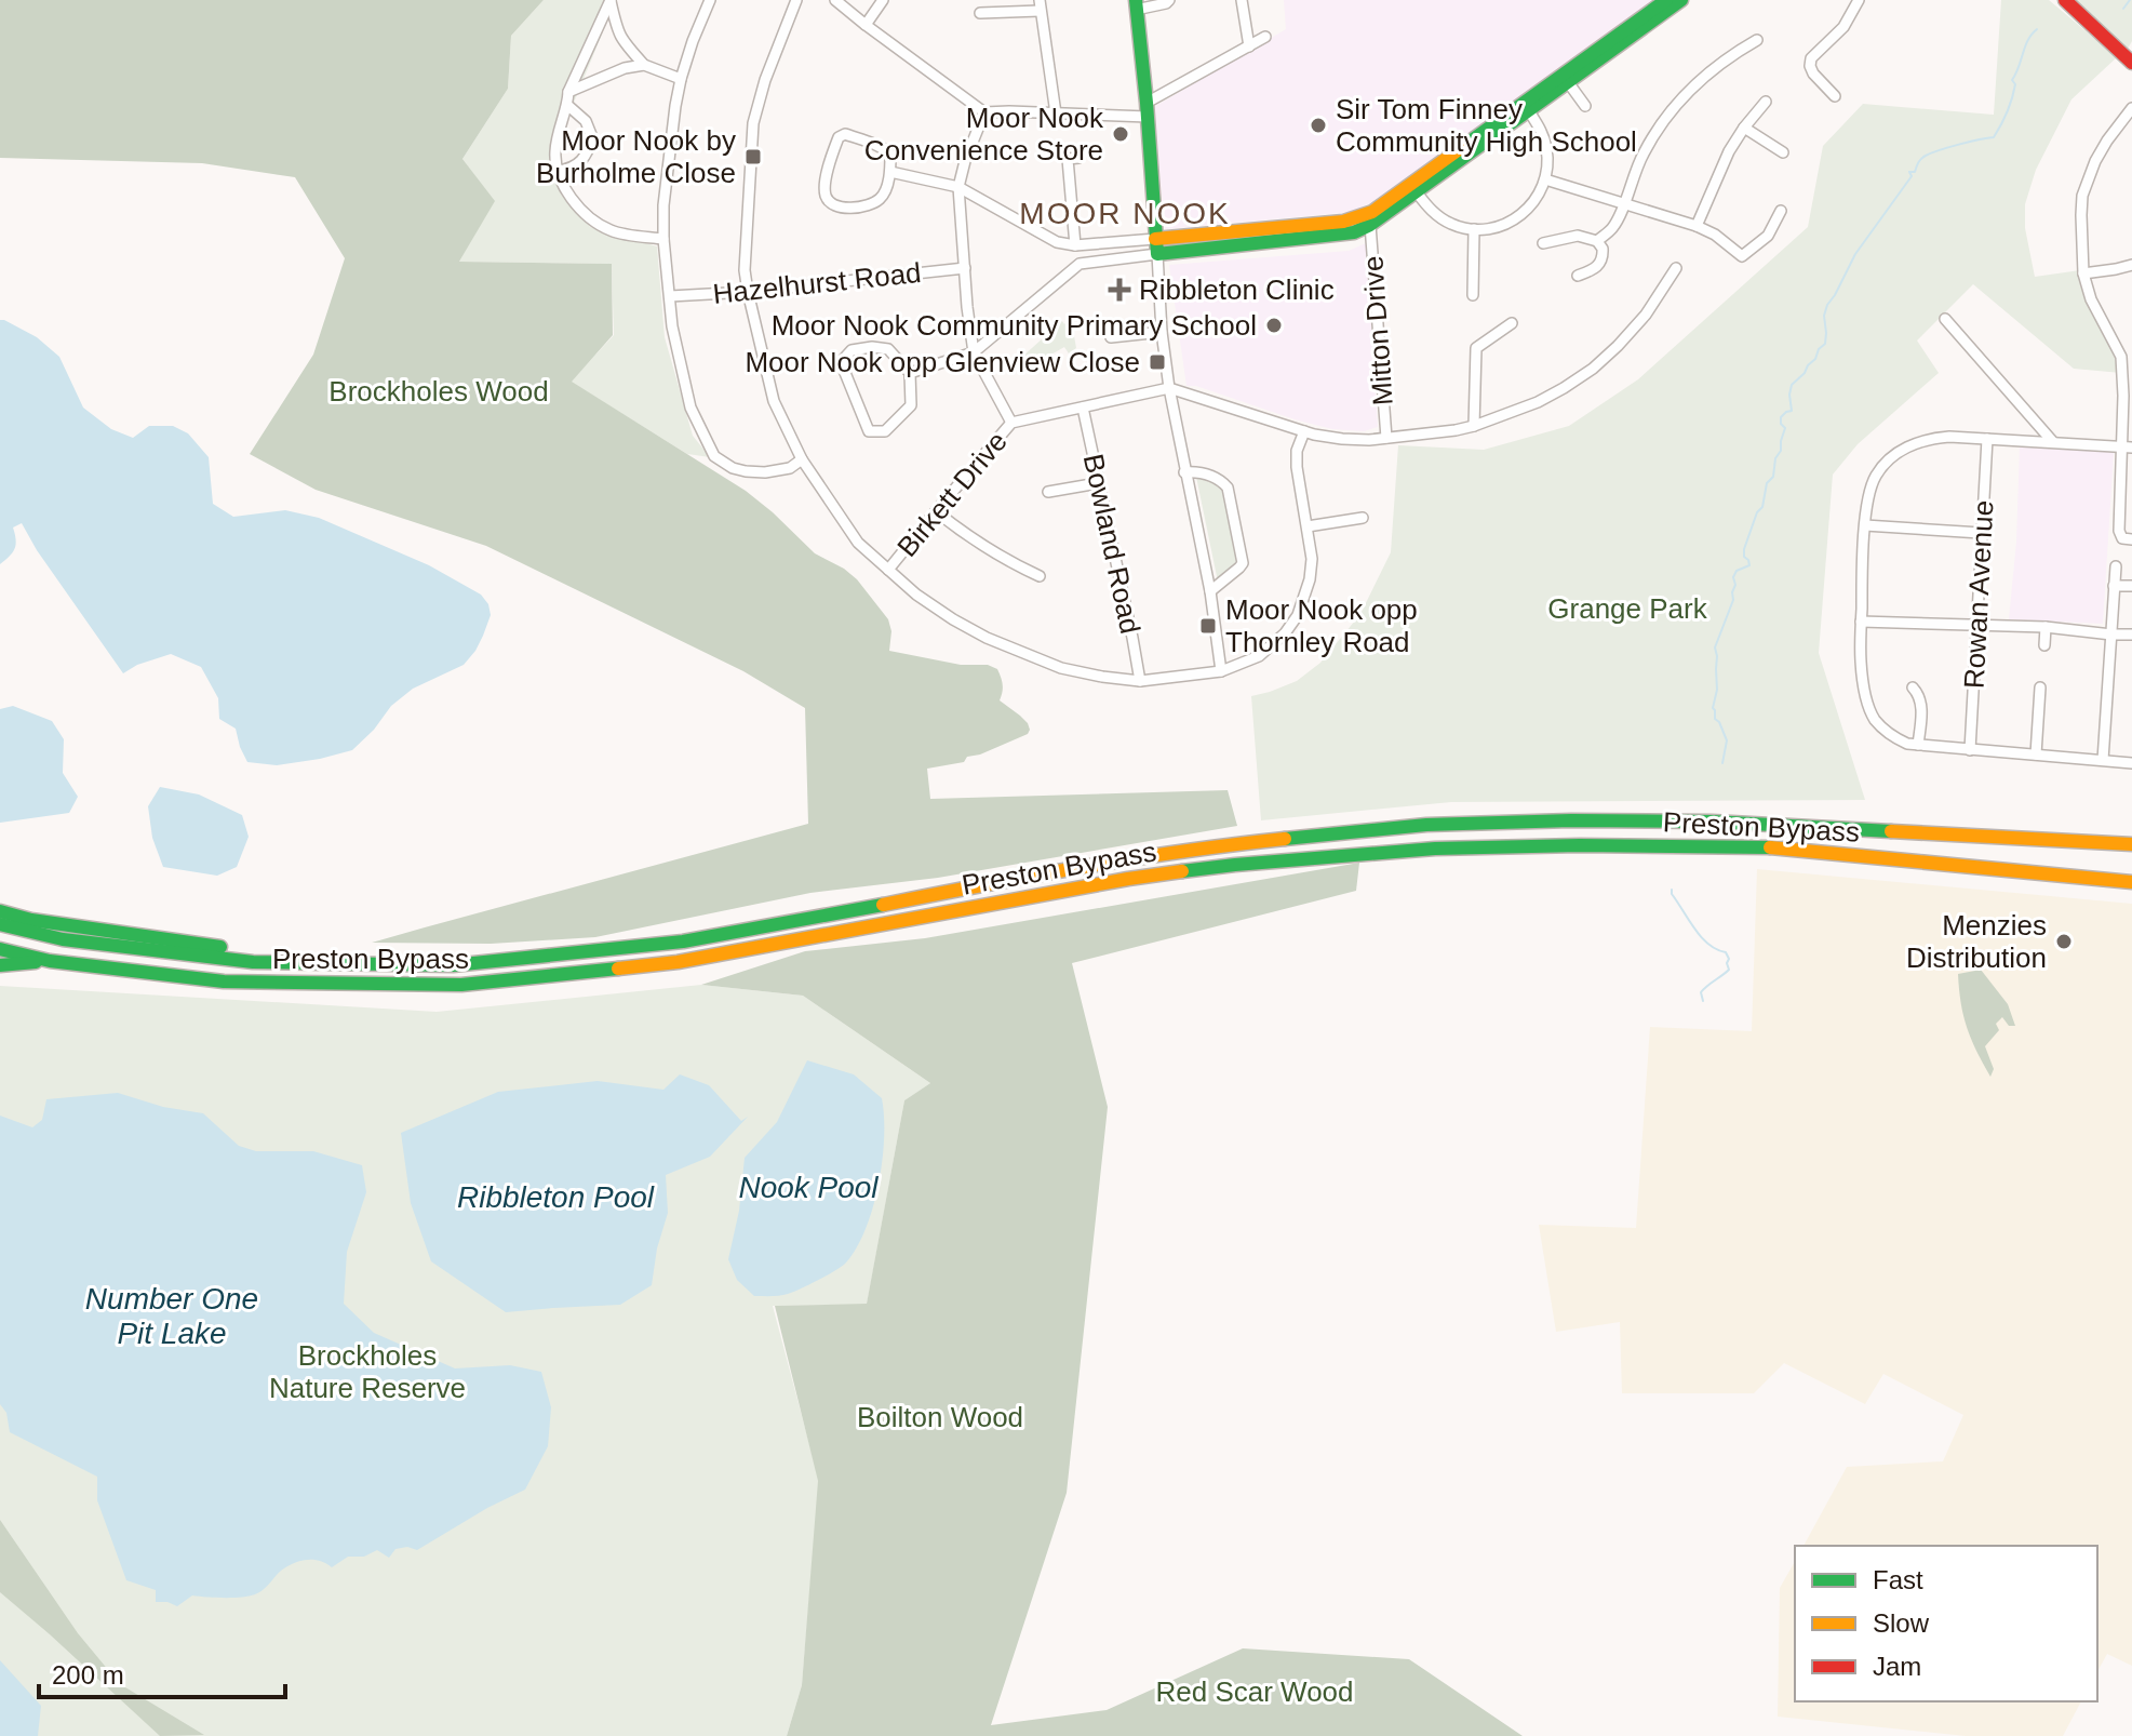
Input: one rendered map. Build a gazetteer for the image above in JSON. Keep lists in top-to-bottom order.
{
  "streets": {
    "main road": ["Preston Bypass"],
    "street": [
      "Hazelhurst Road",
      "Mitton Drive",
      "Birkett Drive",
      "Bowland Road",
      "Rowan Avenue"
    ]
  },
  "crossings": [
    ["Birkett Drive", "Bowland Road"]
  ],
  "districts": ["MOOR NOOK"],
  "water": ["Nook Pool", "Ribbleton Pool", "Number One Pit Lake"],
  "parks": [
    "Brockholes Wood",
    "Grange Park",
    "Brockholes Nature Reserve",
    "Boilton Wood",
    "Red Scar Wood"
  ],
  "places": {
    "other": [
      "Sir Tom Finney Community High School",
      "Moor Nook Convenience Store",
      "Moor Nook Community Primary School",
      "Menzies Distribution"
    ],
    "transit": ["Moor Nook by Burholme Close", "Moor Nook opp Glenview Close", "Moor Nook opp Thornley Road"],
    "health": ["Ribbleton Clinic"]
  },
  "legend": ["Fast", "Slow", "Jam"],
  "scale_bar": "200 m"
}
